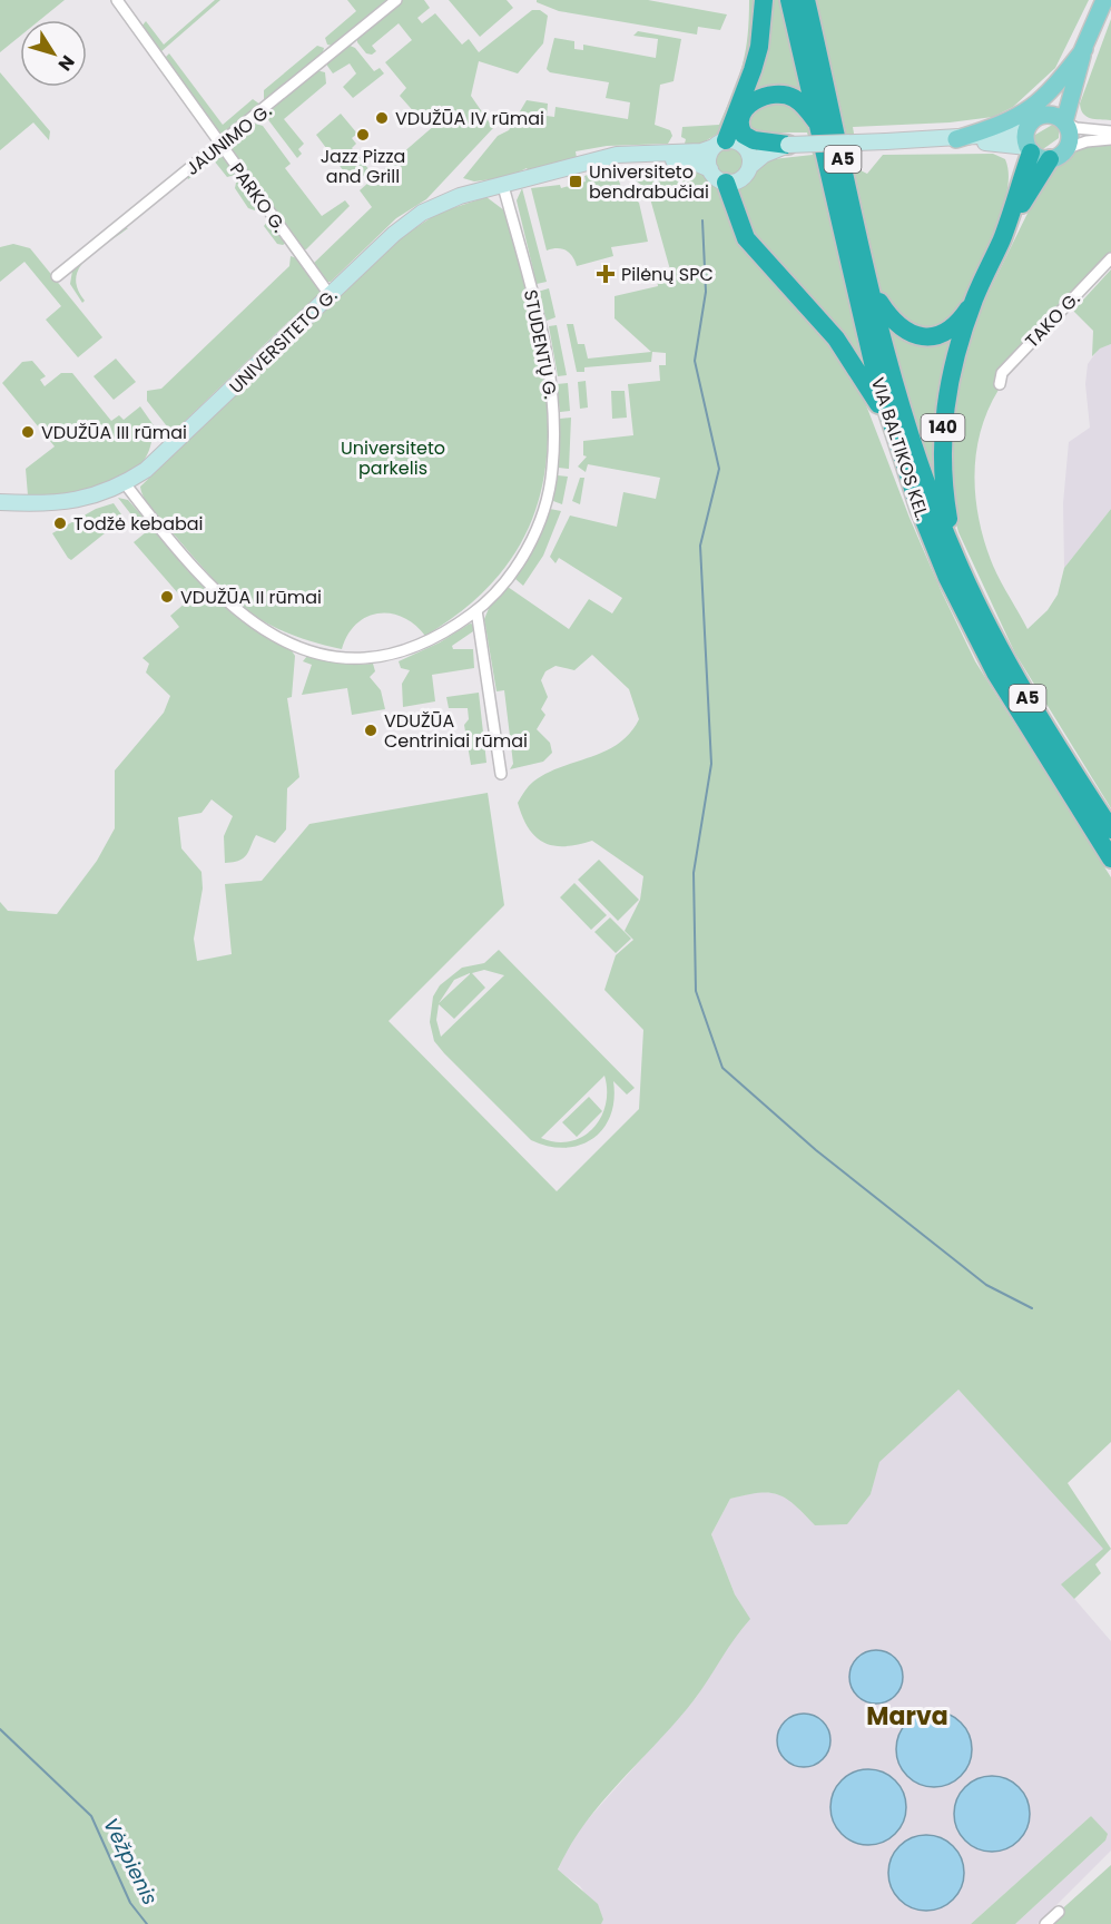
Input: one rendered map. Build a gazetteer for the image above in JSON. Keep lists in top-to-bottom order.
{
  "streets": {
    "highway": ["A5", "140", "VIA BALTIKOS KEL."],
    "main road": ["UNIVERSITETO G."],
    "street": [
      "JAUNIMO G.",
      "PARKO G.",
      "TAKO G.",
      "STUDENTŲ G."
    ]
  },
  "crossings": [
    ["JAUNIMO G.", "PARKO G."],
    ["PARKO G.", "UNIVERSITETO G."],
    ["UNIVERSITETO G.", "STUDENTŲ G."],
    ["140", "VIA BALTIKOS KEL."]
  ],
  "districts": ["Marva"],
  "water": ["Vėžpienis"],
  "parks": ["Universiteto parkelis"],
  "places": {
    "other": [
      "VDUŽŪA IV rūmai",
      "Jazz Pizza and Grill",
      "VDUŽŪA III rūmai",
      "Todžė kebabai",
      "VDUŽŪA II rūmai",
      "VDUŽŪA Centriniai rūmai"
    ],
    "transit": ["Universiteto bendrabučiai"],
    "health": ["Pilėnų SPC"]
  },
  "north": "bottom right"
}
